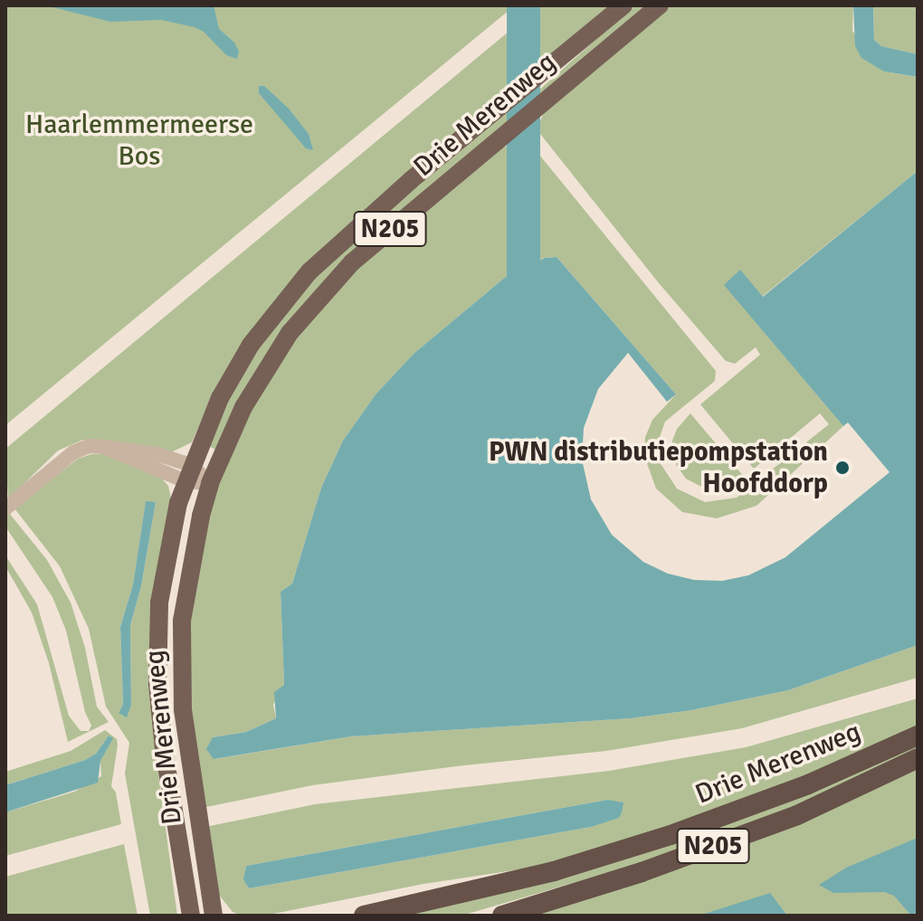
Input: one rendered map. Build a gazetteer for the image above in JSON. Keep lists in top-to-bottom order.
{
  "streets": {
    "highway": ["Drie Merenweg", "N205"]
  },
  "parks": ["Haarlemmermeerse Bos"],
  "places": ["PWN distributiepompstation Hoofddorp"]
}
